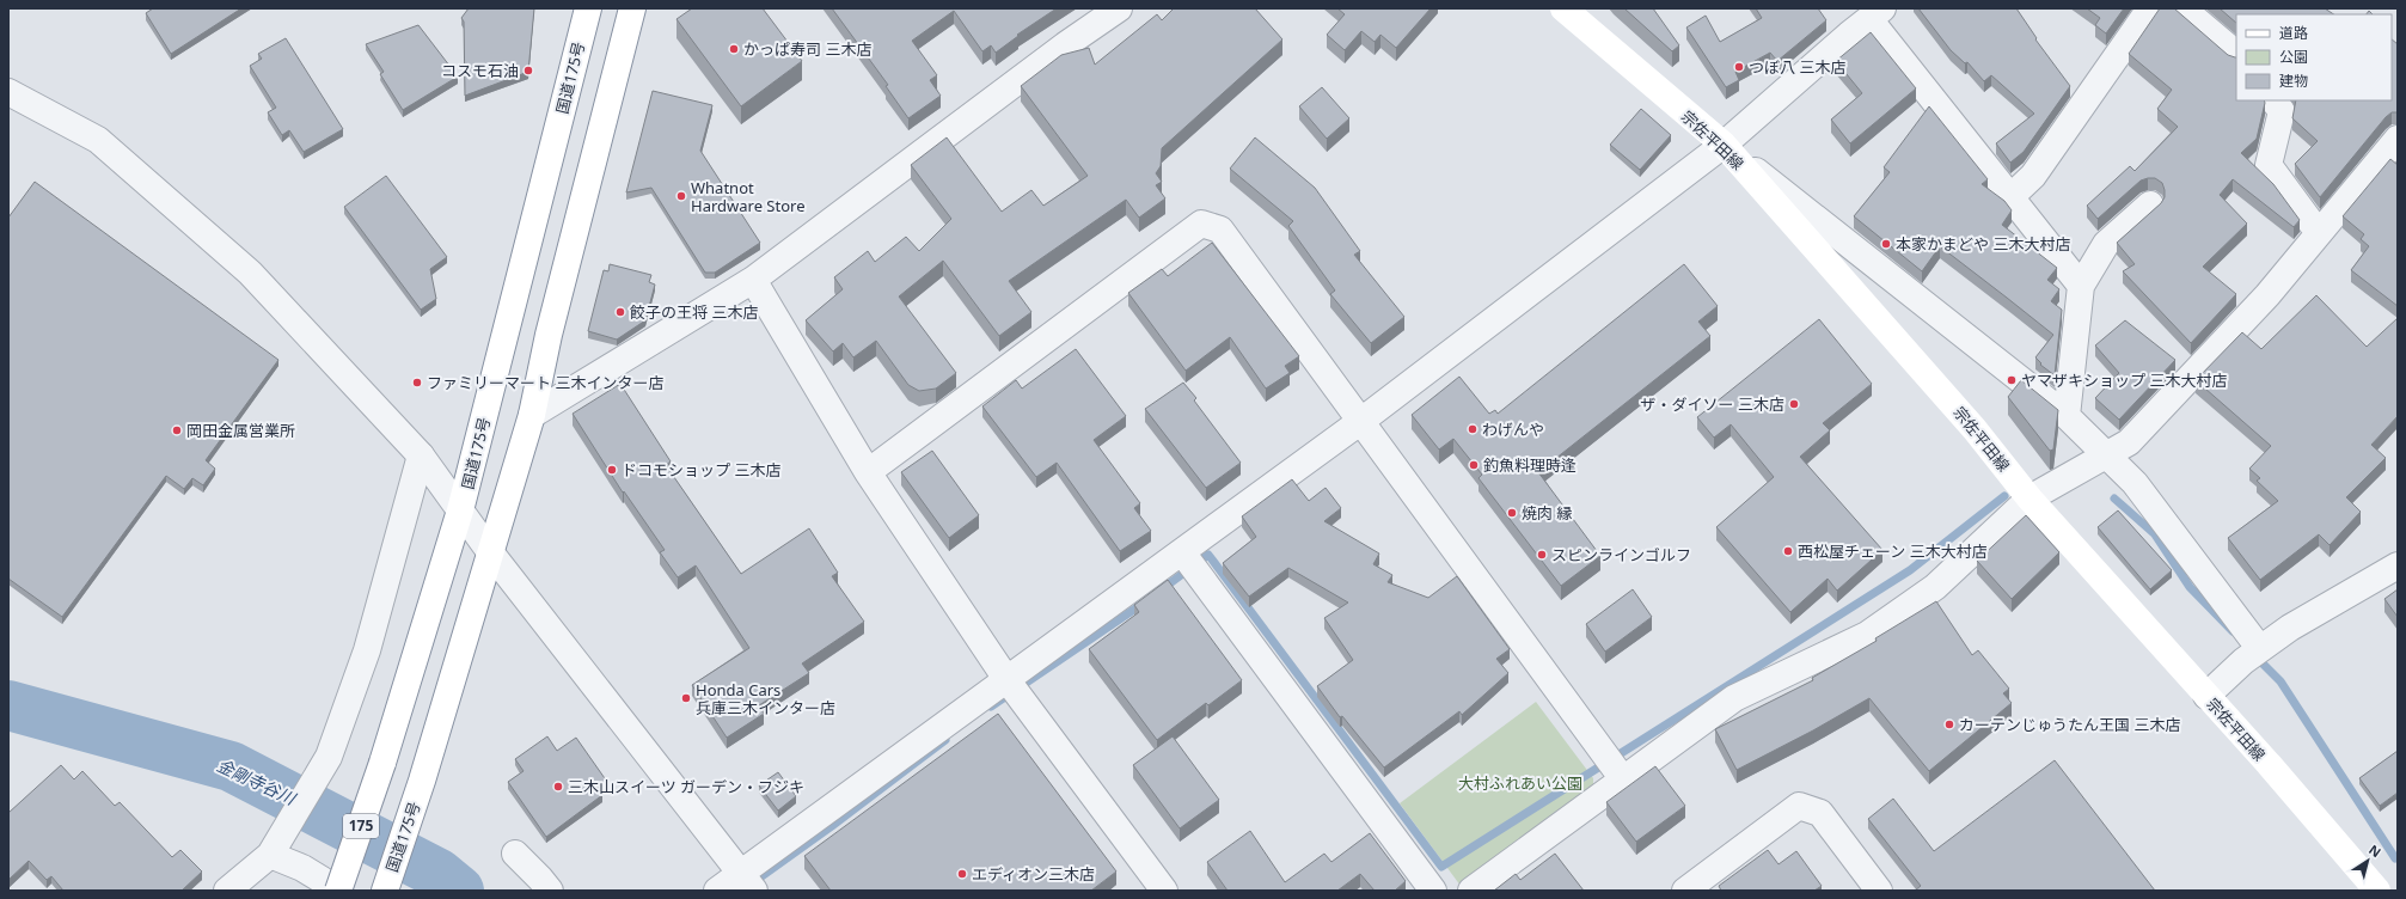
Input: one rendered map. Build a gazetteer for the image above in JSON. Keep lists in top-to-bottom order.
{
  "streets": {
    "main road": ["国道175号", "宗佐平田線", "175"]
  },
  "water": ["金剛寺谷川"],
  "parks": ["大村ふれあい公園"],
  "places": [
    "かっぱ寿司 三木店",
    "つぼ八 三木店",
    "コスモ石油",
    "Whatnot Hardware Store",
    "本家かまどや 三木大村店",
    "餃子の王将 三木店",
    "ヤマザキショップ 三木大村店",
    "ファミリーマート 三木インター店",
    "ザ・ダイソー 三木店",
    "わげんや",
    "岡田金属営業所",
    "釣魚料理時逢",
    "ドコモショップ 三木店",
    "焼肉 縁",
    "西松屋チェーン 三木大村店",
    "スピンラインゴルフ",
    "Honda Cars 兵庫三木インター店",
    "カーテンじゅうたん王国 三木店",
    "三木山スイーツ ガーデン・フジキ",
    "エディオン三木店"
  ],
  "legend": ["道路", "公園", "建物"],
  "north": "top right"
}
